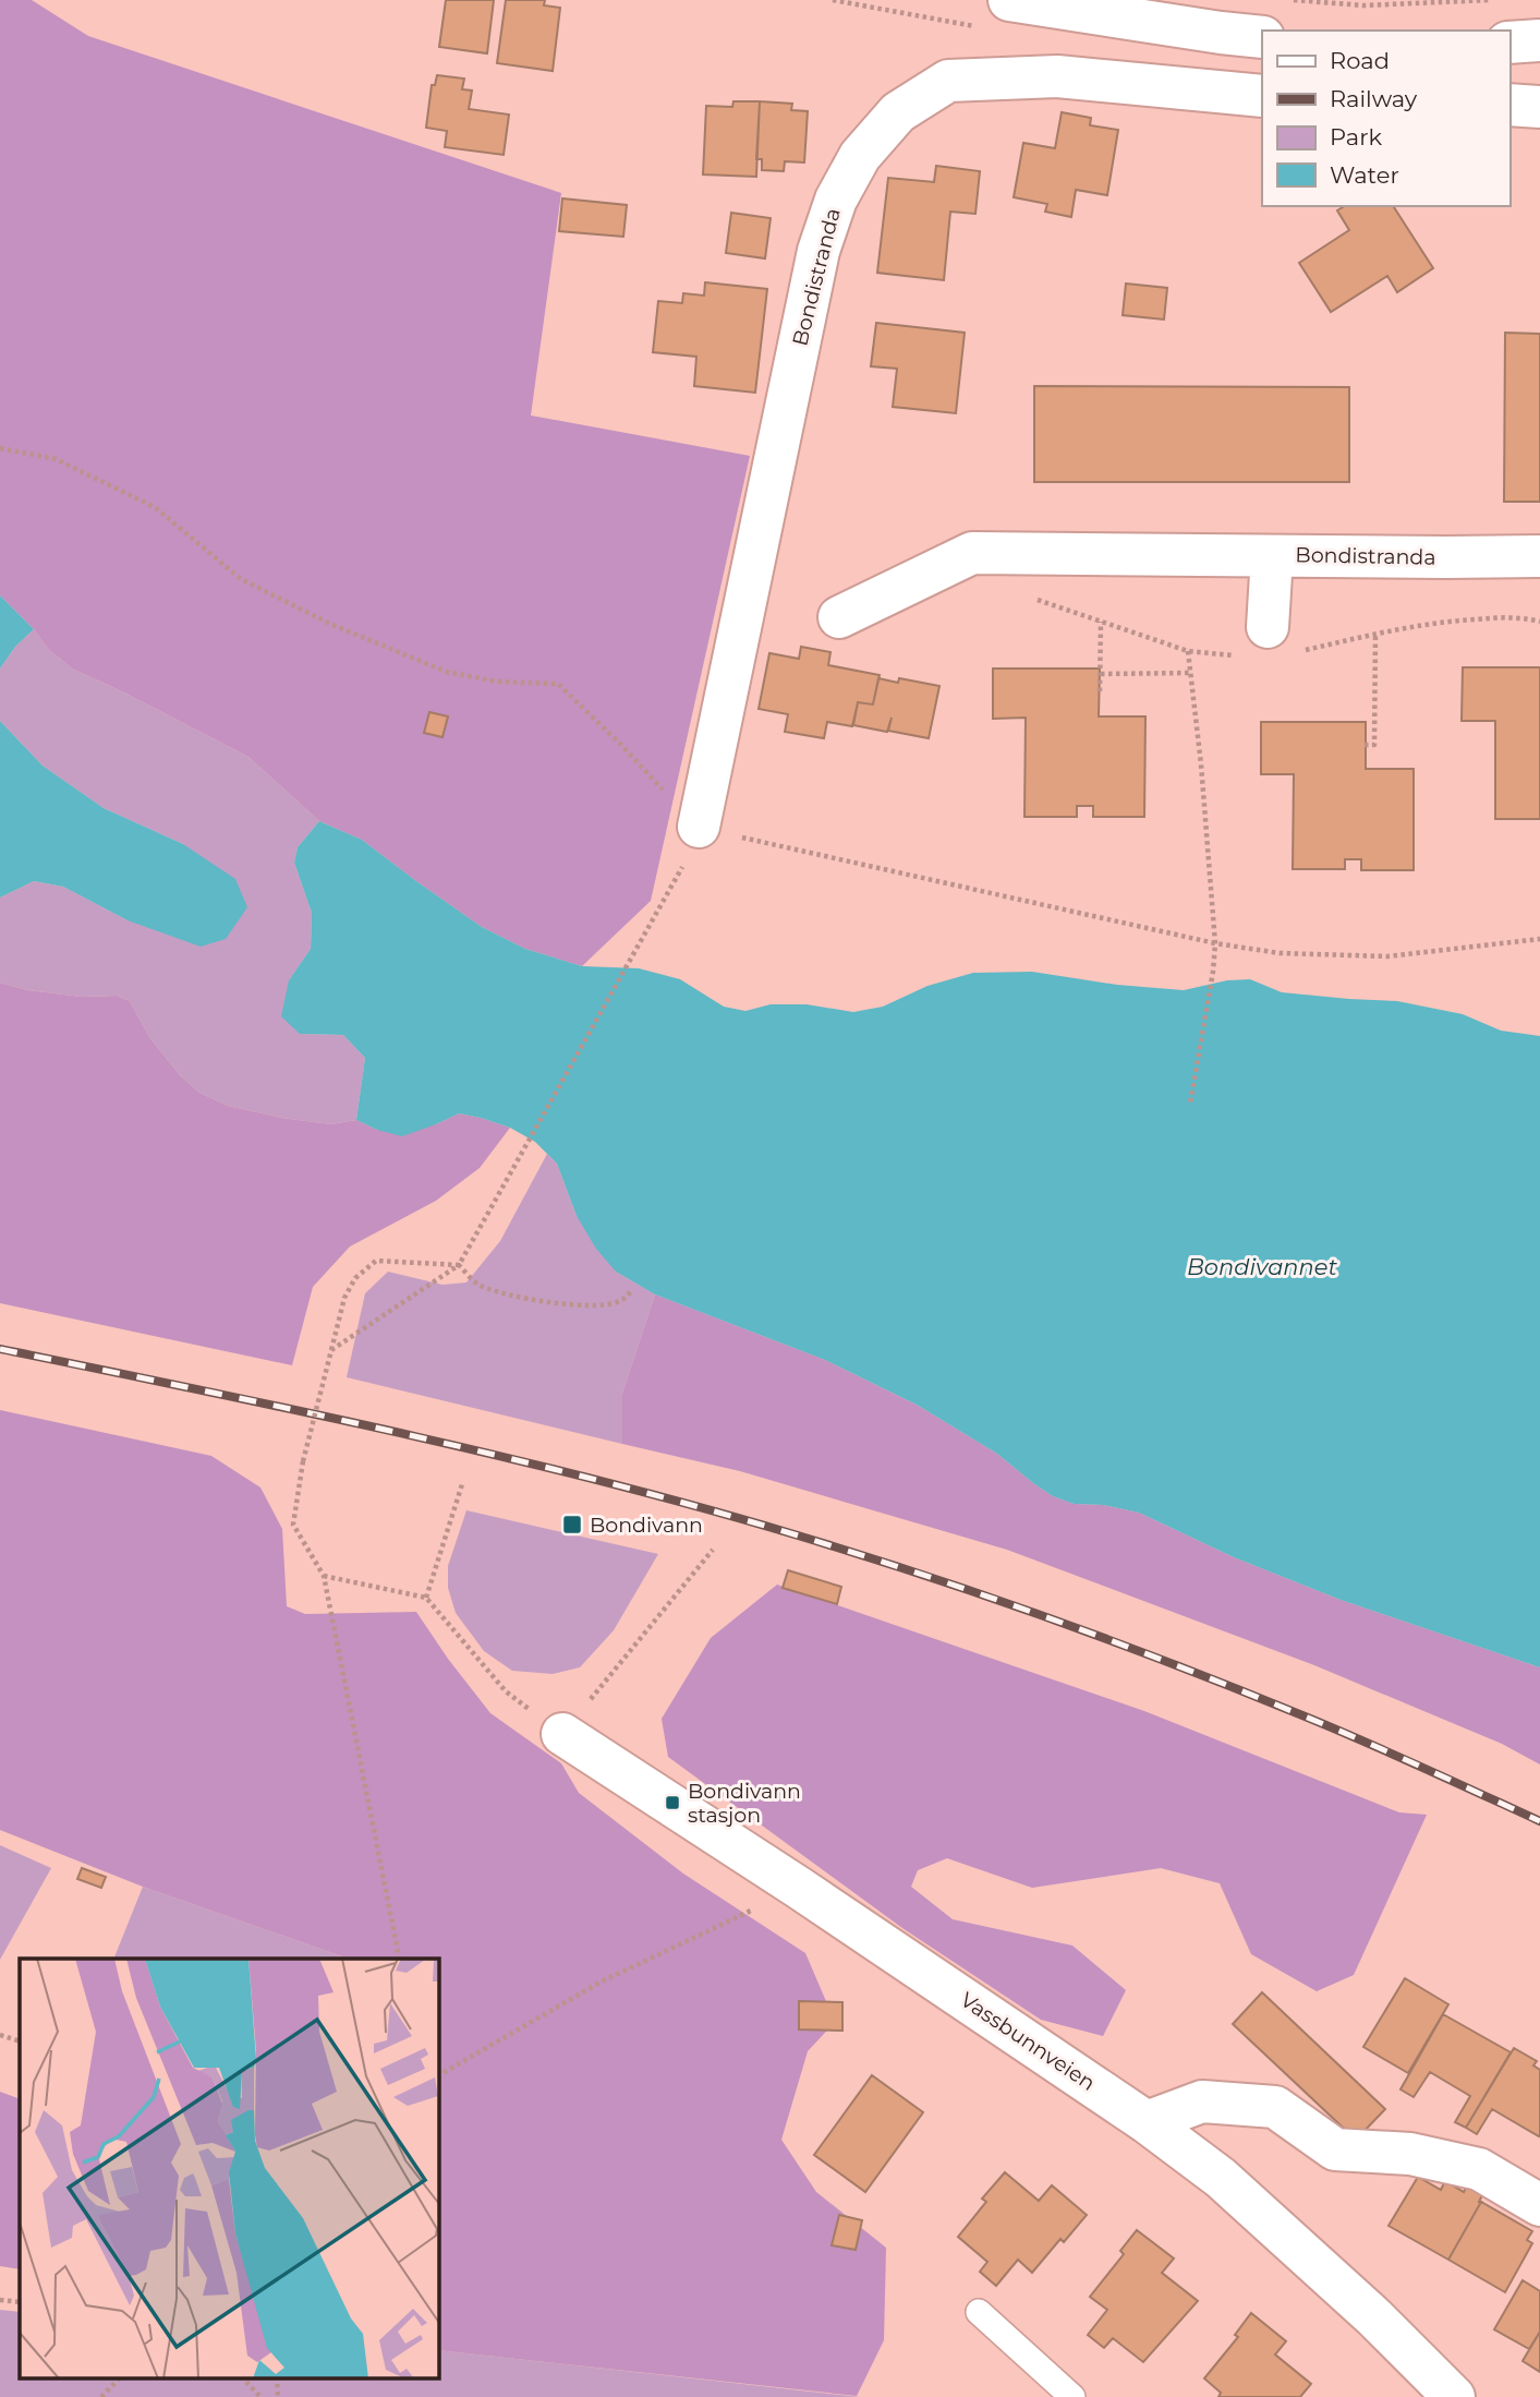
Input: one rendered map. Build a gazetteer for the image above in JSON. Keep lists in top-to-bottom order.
{
  "streets": {
    "street": ["Bondistranda", "Vassbunnveien"]
  },
  "water": ["Bondivannet"],
  "places": {
    "transit": ["Bondivann", "Bondivann stasjon"]
  },
  "legend": [
    "Road",
    "Railway",
    "Park",
    "Water"
  ]
}
